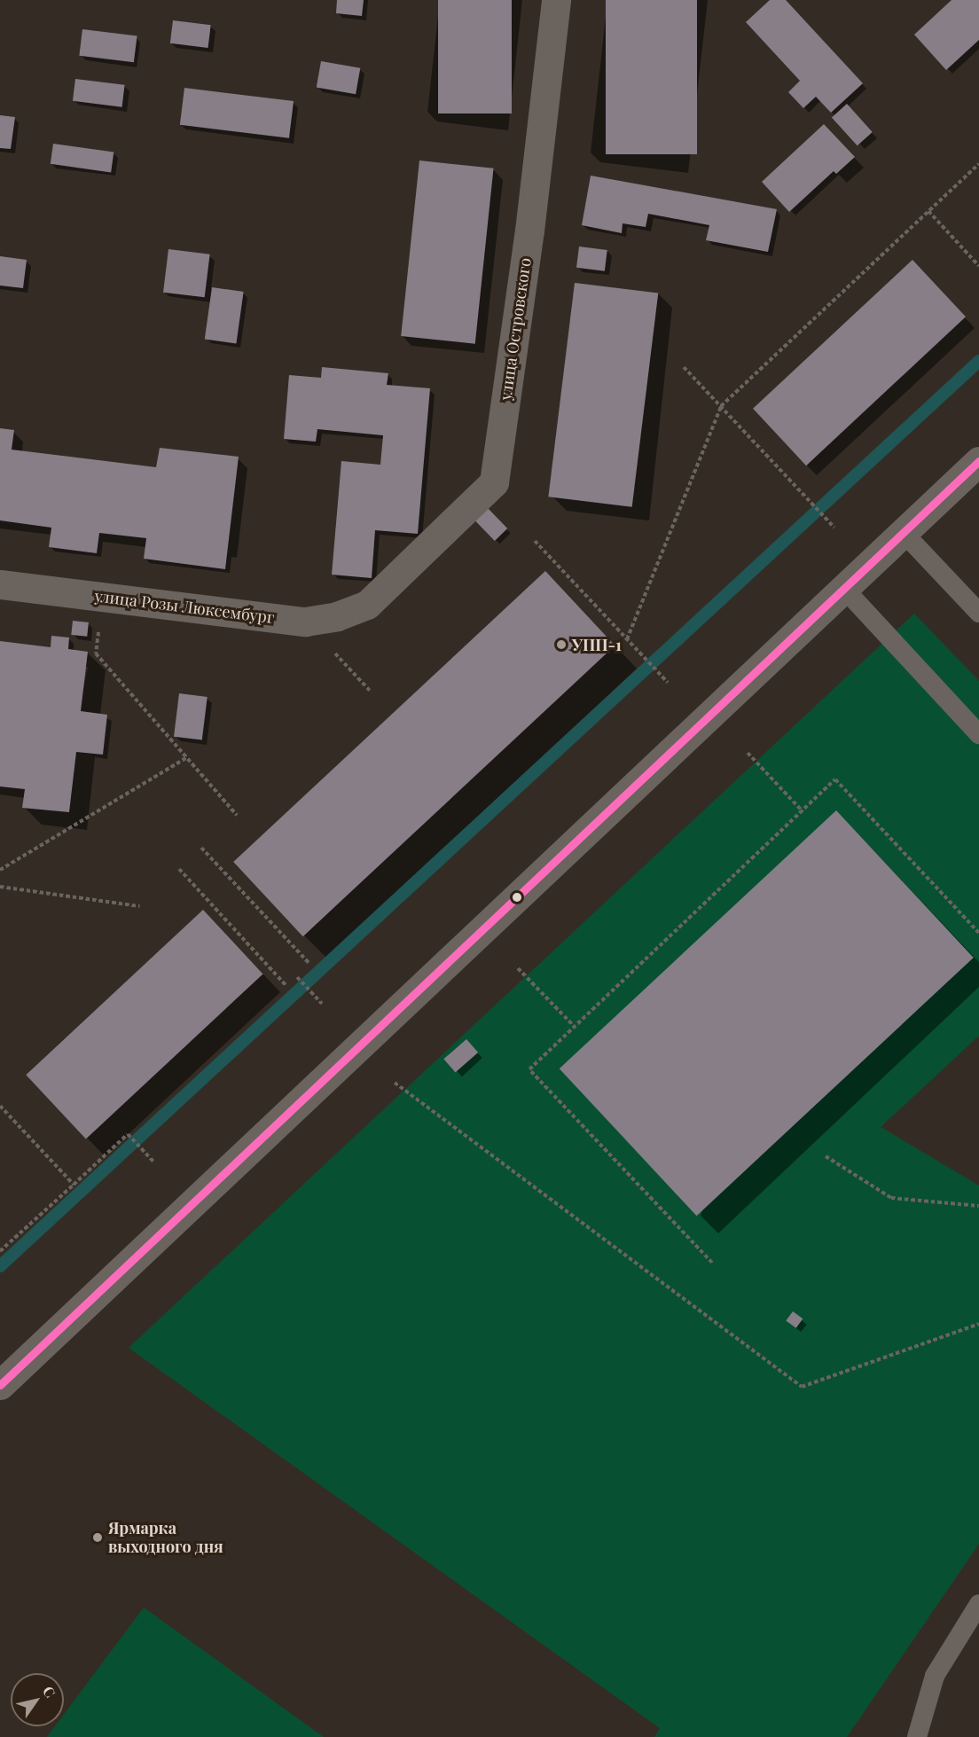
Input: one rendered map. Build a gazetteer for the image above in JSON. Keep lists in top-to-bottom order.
{
  "streets": {
    "street": ["улица Островского", "улица Розы Люксембург"]
  },
  "crossings": [
    ["улица Островского", "улица Розы Люксембург"]
  ],
  "places": ["УПП-1", "Ярмарка выходного дня"],
  "north": "top right"
}
